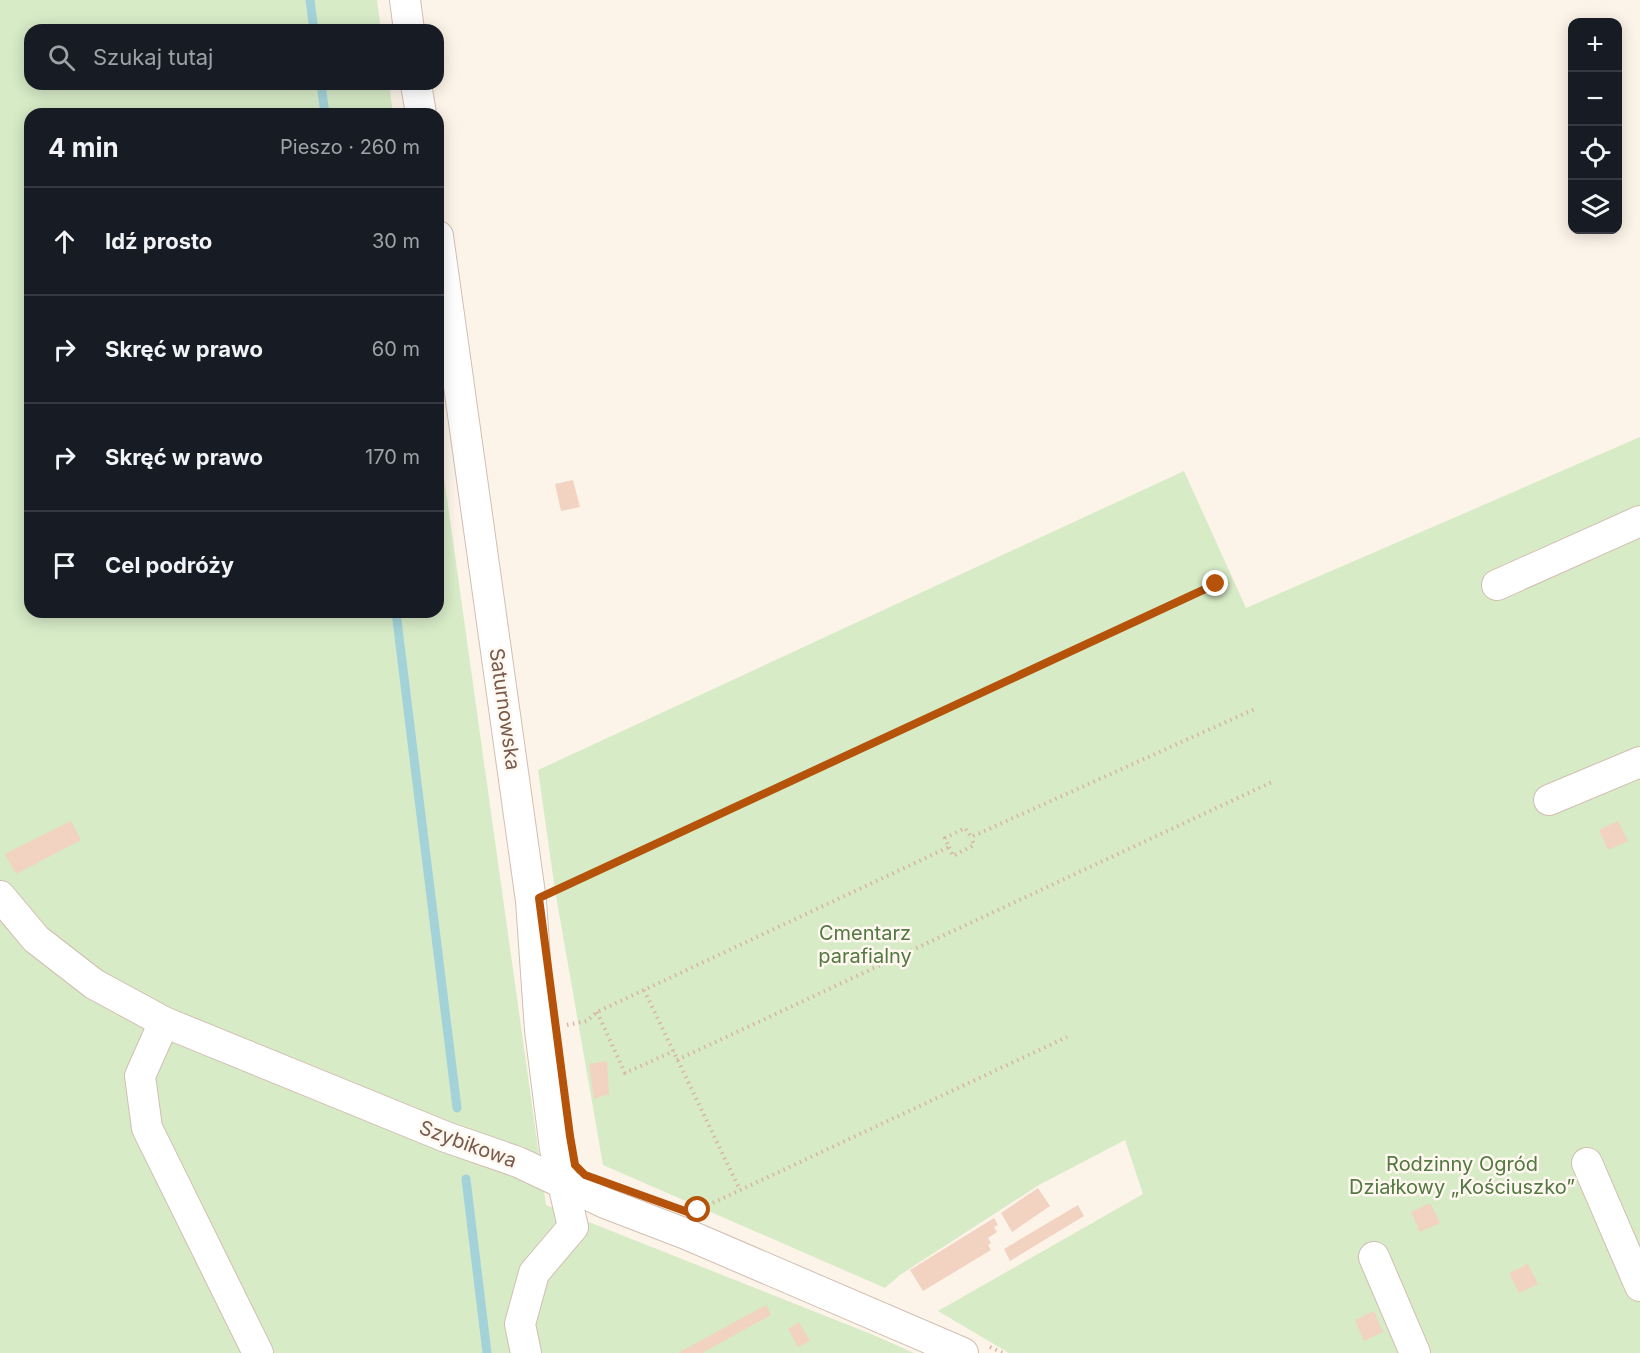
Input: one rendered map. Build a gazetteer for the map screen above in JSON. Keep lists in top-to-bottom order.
{
  "streets": {
    "street": ["Saturnowska", "Szybikowa"]
  },
  "crossings": [
    ["Saturnowska", "Szybikowa"]
  ],
  "parks": ["Cmentarz parafialny", "Rodzinny Ogród Działkowy „Kościuszko”"],
  "page": {
    "map_buttons": ["+", "−"],
    "search": "Szukaj tutaj",
    "heading": ["4 min", "Pieszo · 260 m"],
    "list": [
      ["Idź prosto", "30 m"],
      ["Skręć w prawo", "60 m"],
      ["Skręć w prawo", "170 m"],
      "Cel podróży"
    ]
  }
}
